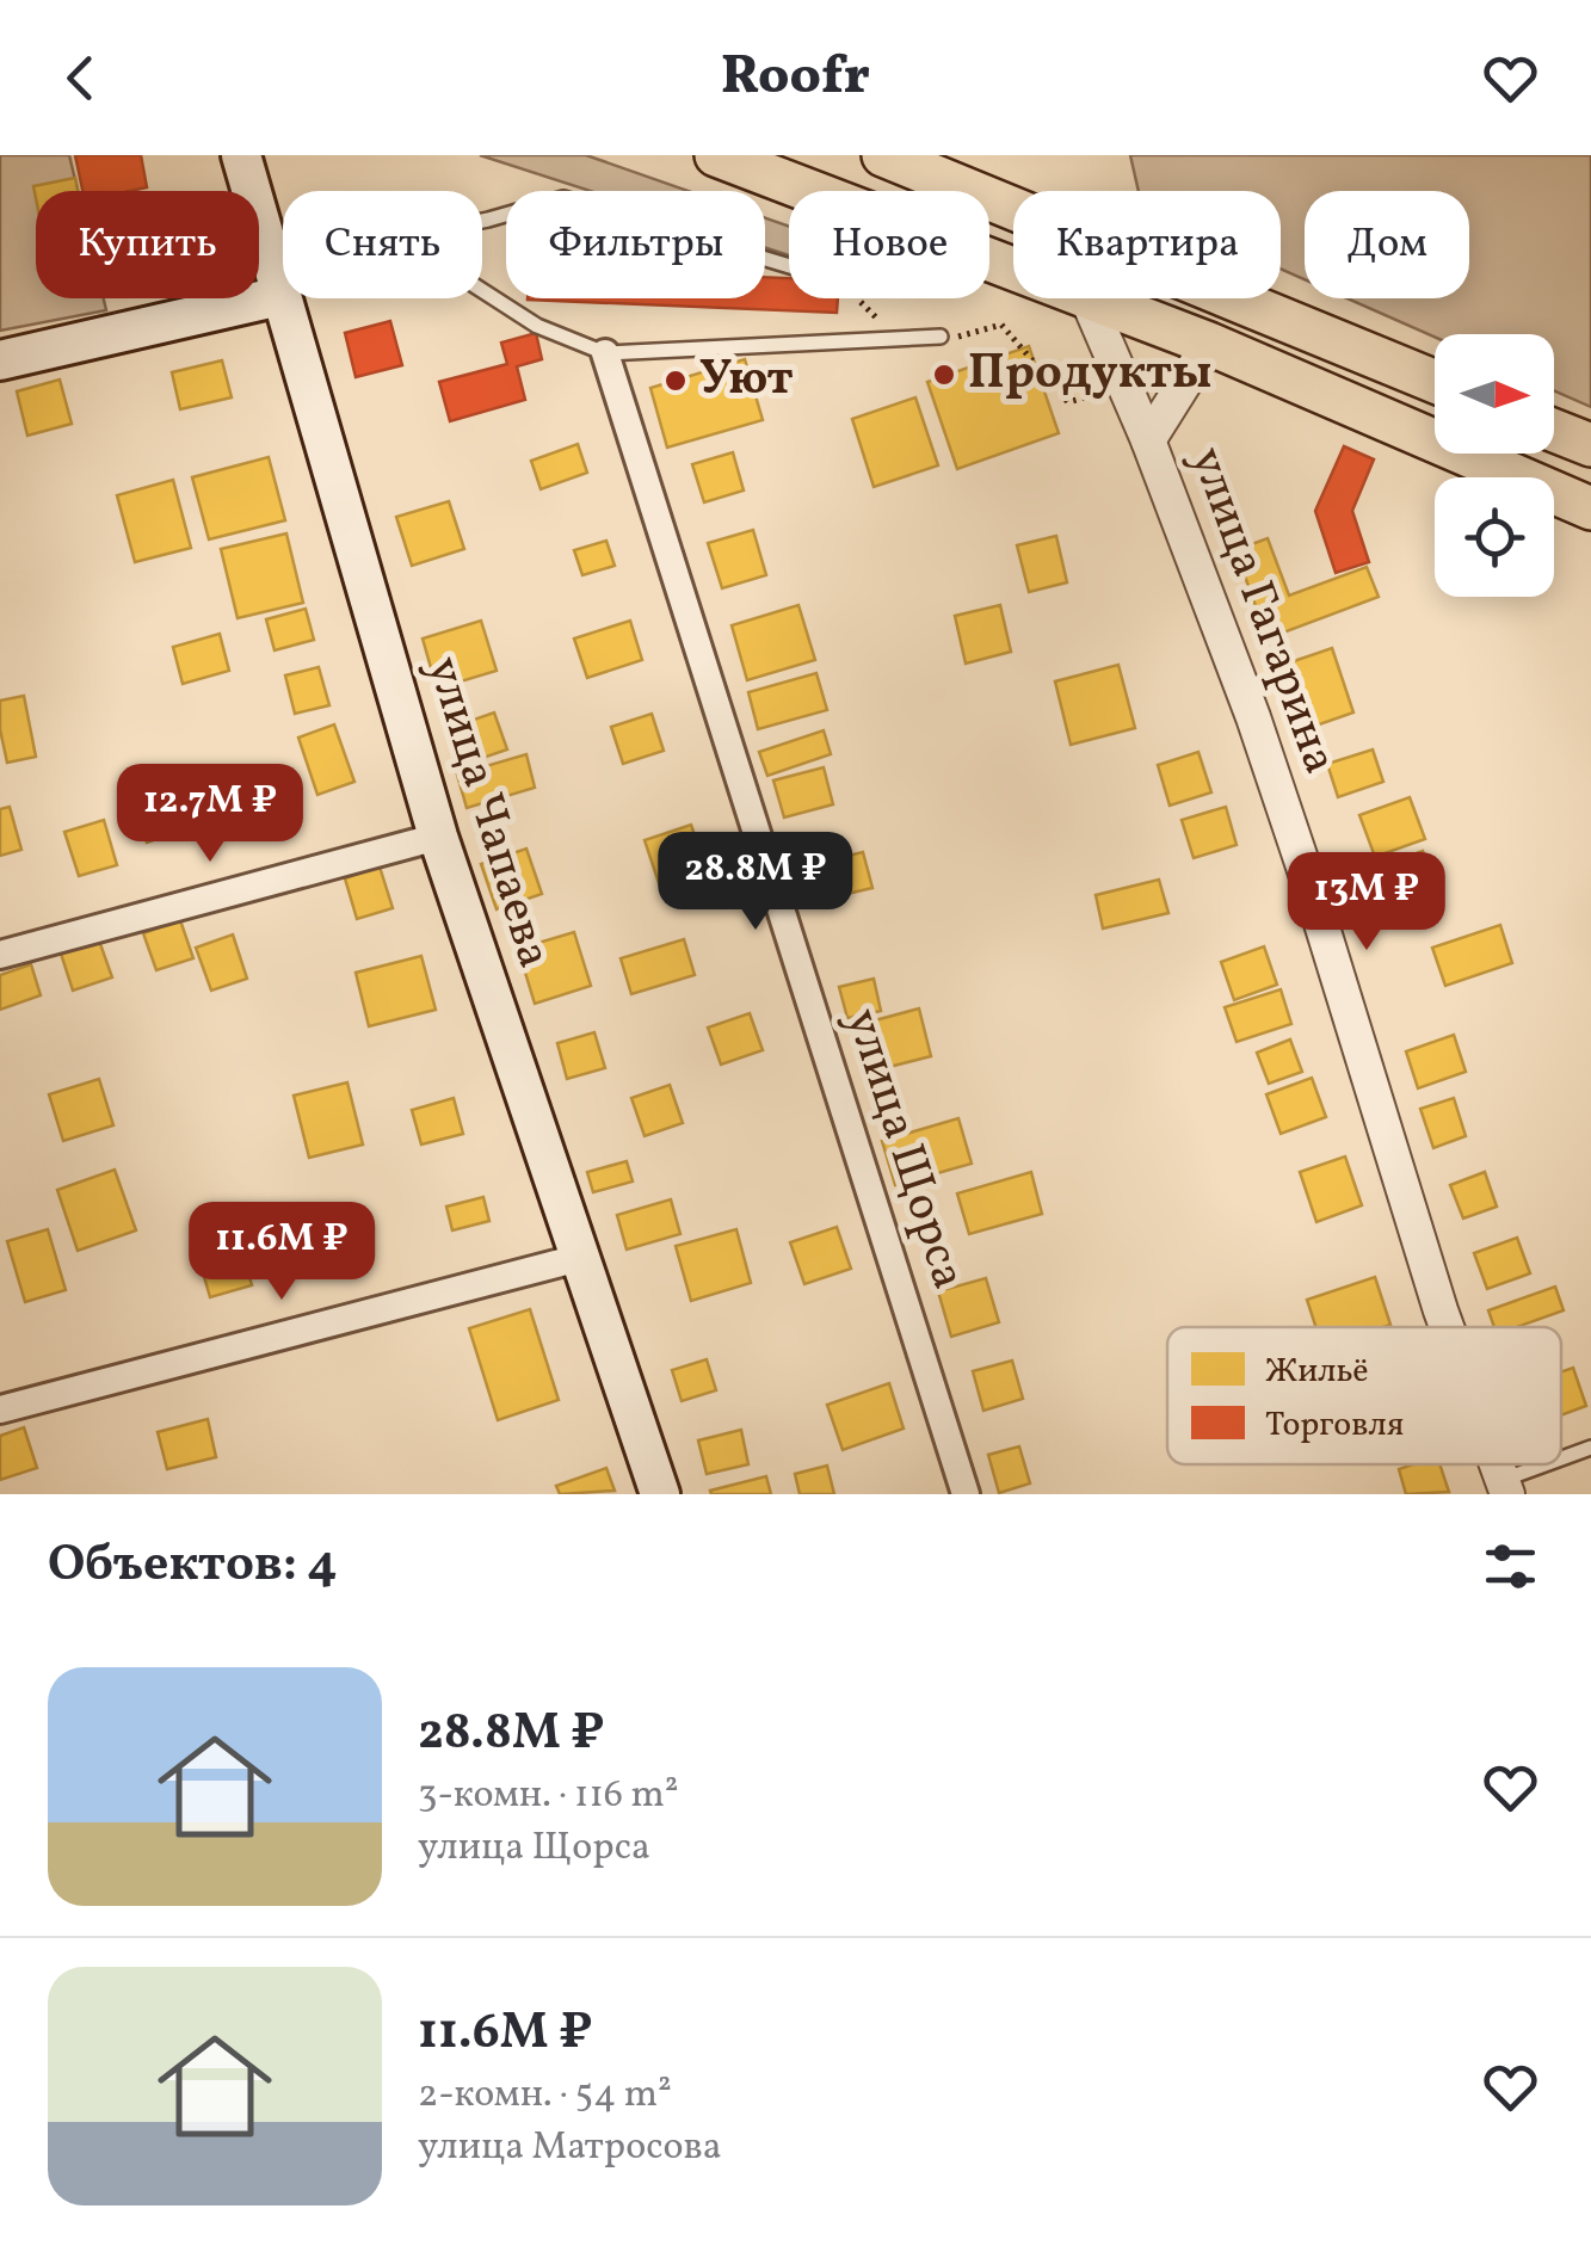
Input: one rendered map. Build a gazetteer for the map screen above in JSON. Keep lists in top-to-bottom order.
{
  "streets": {
    "main road": ["улица Чапаева"],
    "street": ["улица Гагарина", "улица Щорса"]
  },
  "places": ["Продукты", "Уют"],
  "legend": ["Жильё", "Торговля"],
  "north": "right",
  "page": {
    "header": "Roofr",
    "chip": [
      "Купить",
      "Снять",
      "Фильтры",
      "Новое",
      "Квартира",
      "Дом"
    ],
    "price": [
      "12.7M ₽",
      "28.8M ₽",
      "13M ₽",
      "11.6M ₽"
    ],
    "heading": "Объектов: 4",
    "list": [
      {
        "name": "28.8M ₽",
        "note": "3-комн. · 116 m² · улица Щорса"
      },
      {
        "name": "11.6M ₽",
        "note": "2-комн. · 54 m² · улица Матросова"
      }
    ]
  }
}
